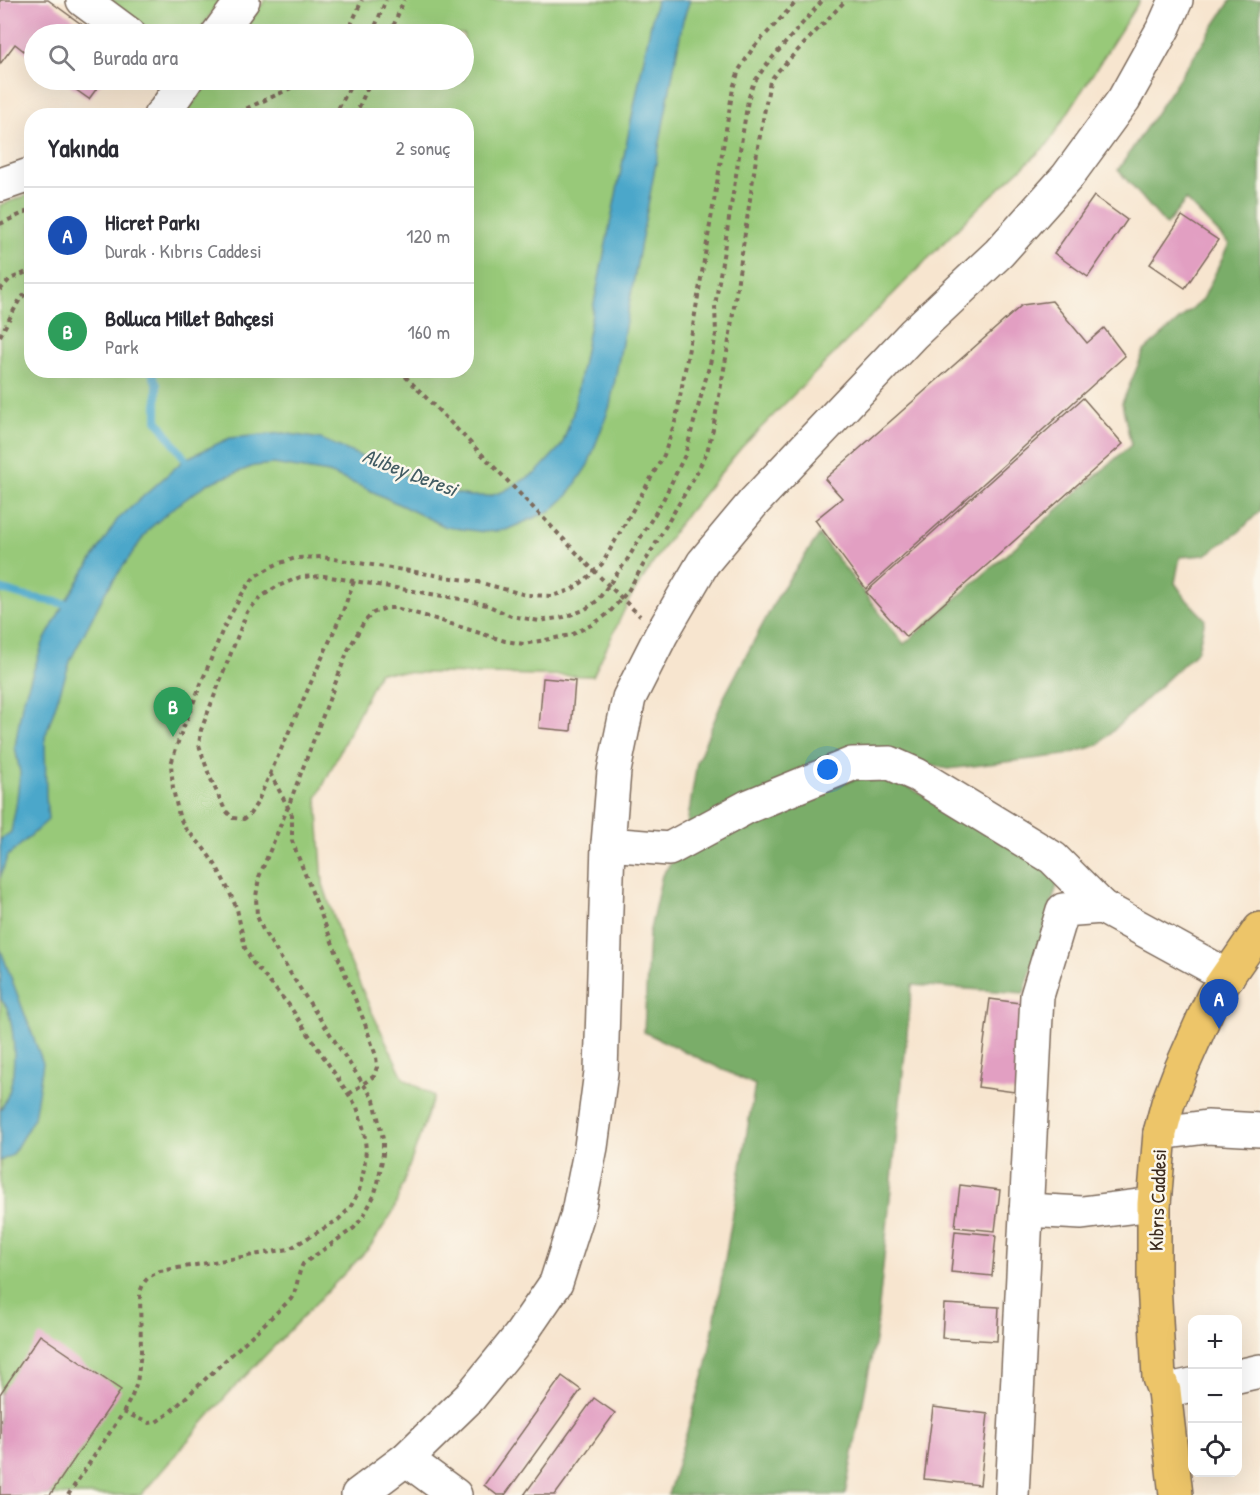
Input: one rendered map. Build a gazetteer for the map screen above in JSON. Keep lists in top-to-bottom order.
{
  "streets": {
    "main road": ["Kıbrıs Caddesi"]
  },
  "water": ["Alibey Deresi"],
  "page": {
    "search": "Burada ara",
    "heading": ["Yakında", "2 sonuç"],
    "list": [
      {
        "mark": "A",
        "name": "Hicret Parkı",
        "note": "Durak · Kıbrıs Caddesi",
        "value": "120 m"
      },
      {
        "mark": "B",
        "name": "Bolluca Millet Bahçesi",
        "note": "Park",
        "value": "160 m"
      }
    ],
    "pins": ["B", "A"],
    "map_buttons": ["+", "−"]
  }
}
